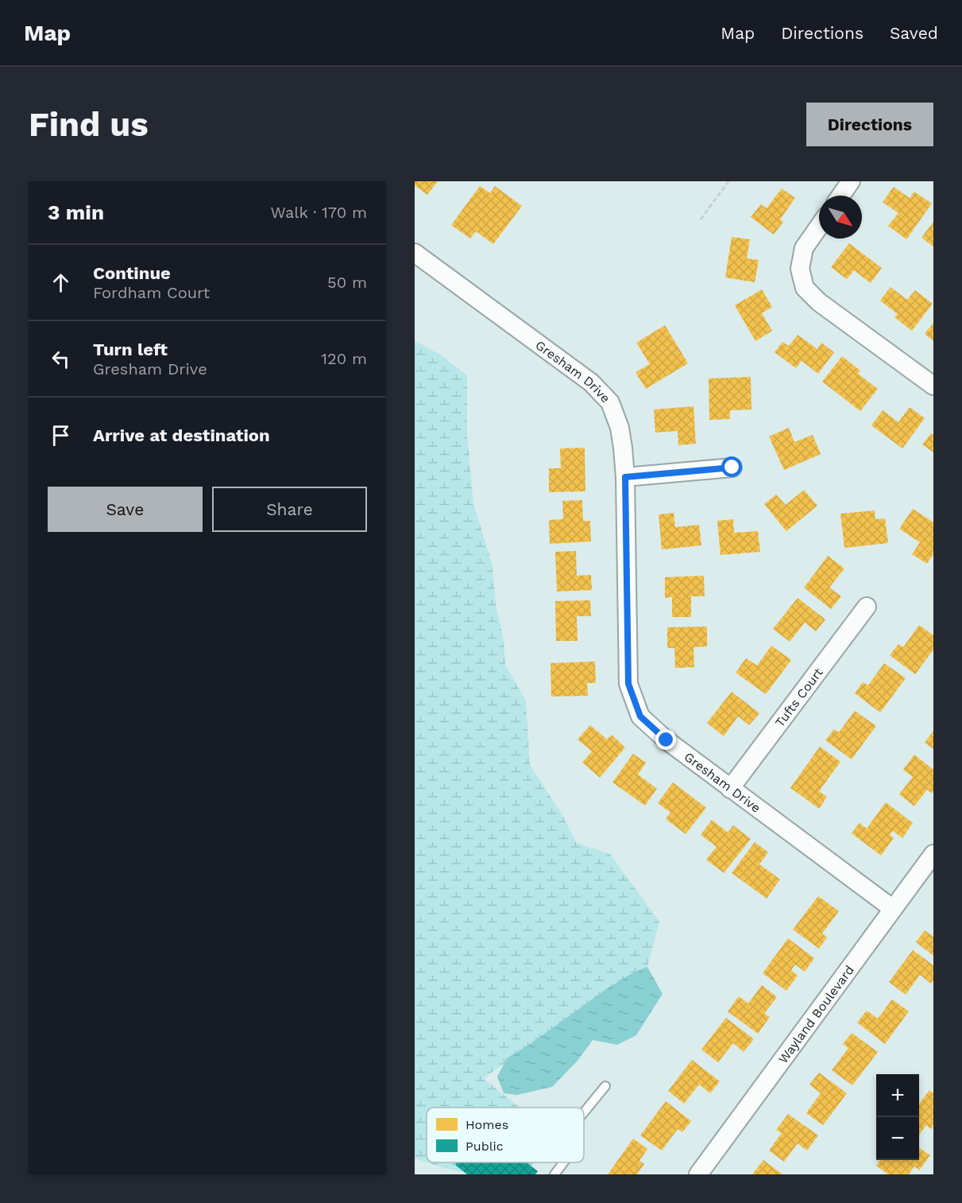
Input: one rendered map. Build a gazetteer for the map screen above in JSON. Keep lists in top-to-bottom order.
{
  "streets": {
    "street": ["Gresham Drive", "Tufts Court", "Wayland Boulevard"]
  },
  "crossings": [
    ["Gresham Drive", "Tufts Court"],
    ["Gresham Drive", "Wayland Boulevard"]
  ],
  "legend": ["Homes", "Public"],
  "north": "bottom right",
  "page": {
    "header": "Map",
    "nav": ["Map", "Directions", "Saved"],
    "buttons": [
      "Directions",
      ["Save", "Share"]
    ],
    "title": "Find us",
    "heading": ["3 min", "Walk · 170 m"],
    "list": [
      ["Continue", "Fordham Court", "50 m"],
      ["Turn left", "Gresham Drive", "120 m"],
      "Arrive at destination"
    ],
    "map_buttons": ["+", "−"]
  }
}
